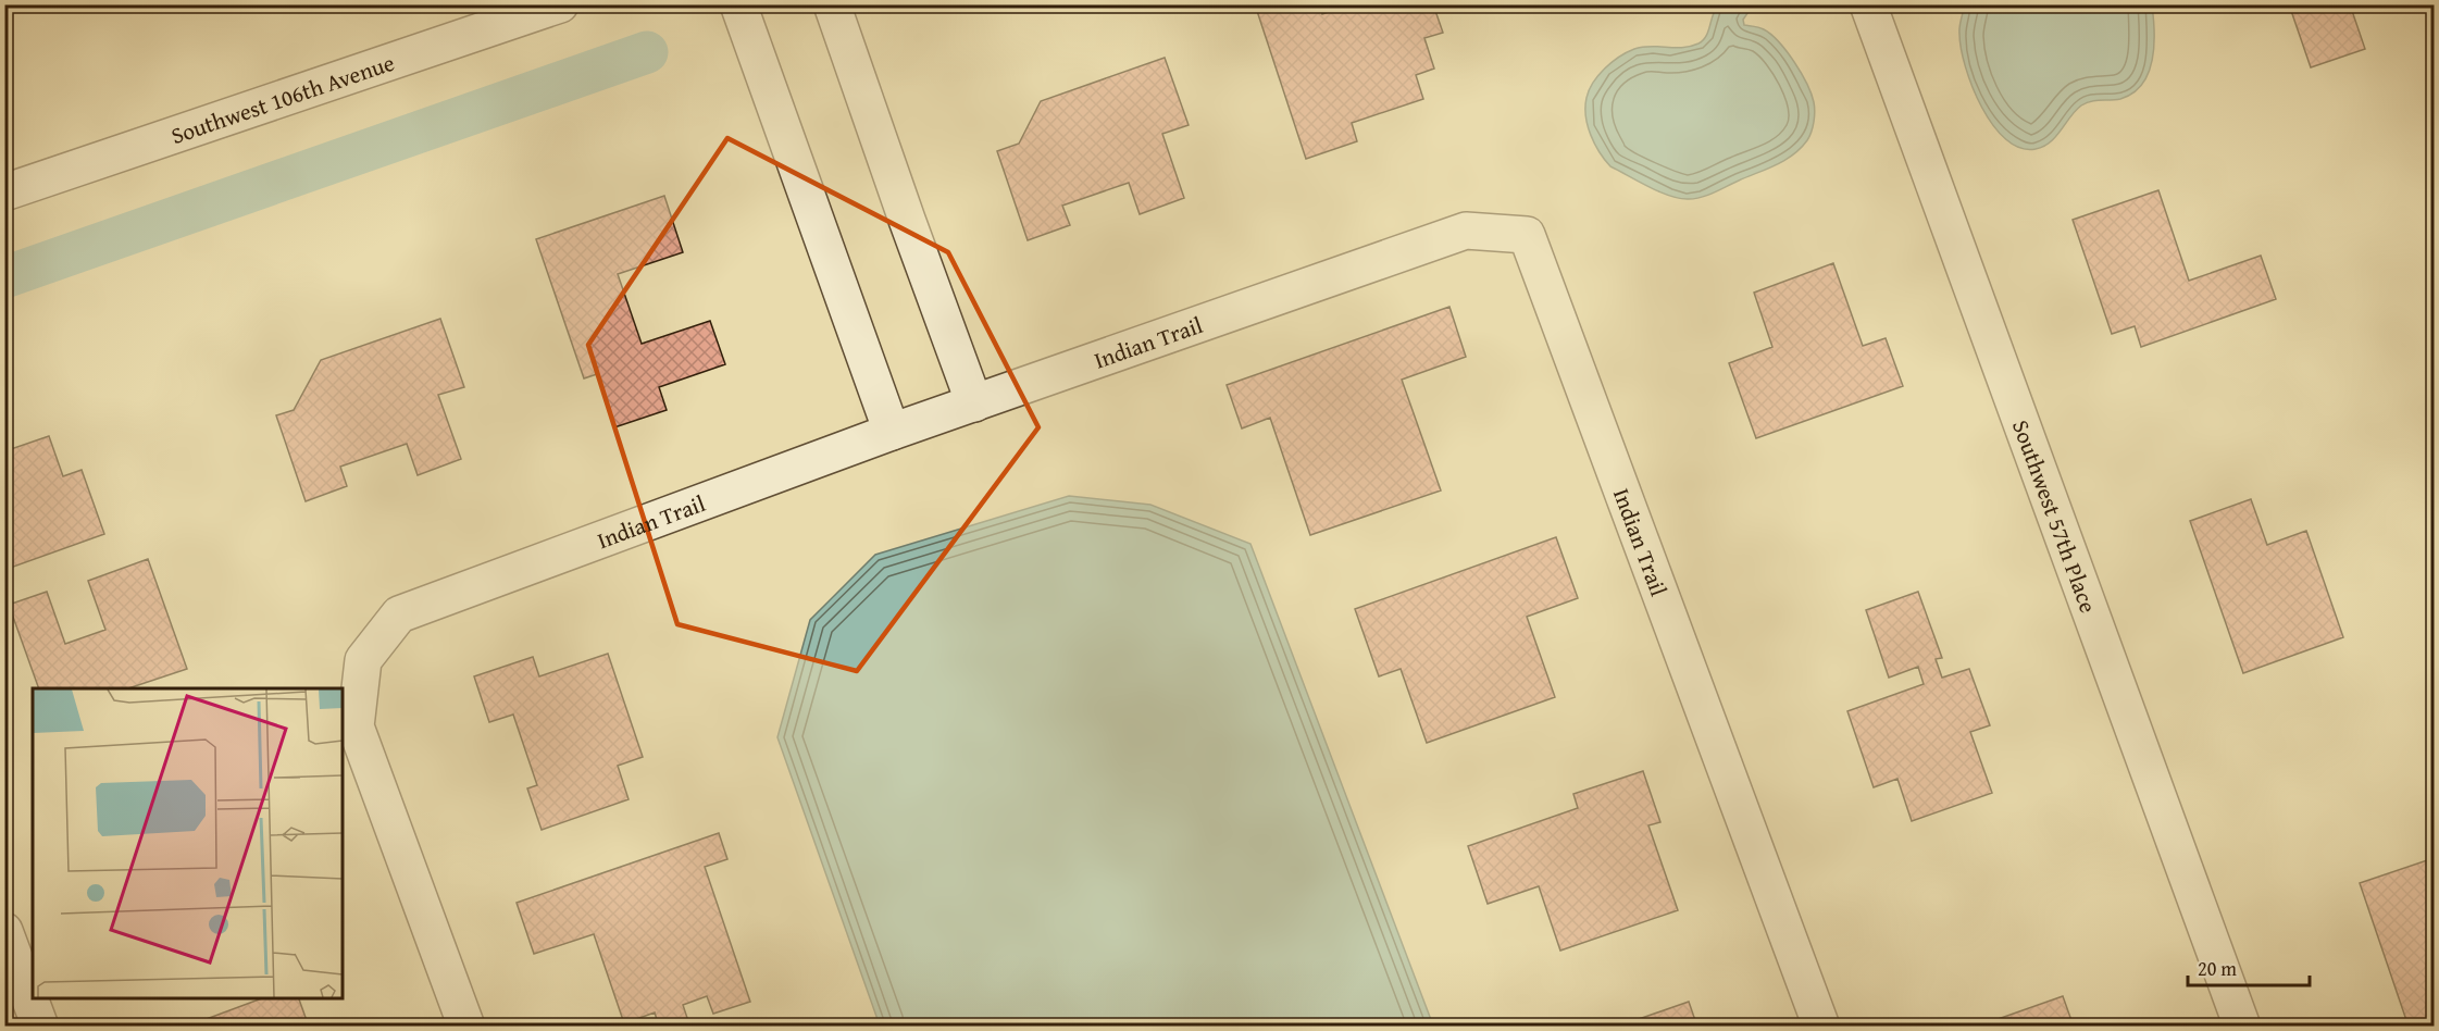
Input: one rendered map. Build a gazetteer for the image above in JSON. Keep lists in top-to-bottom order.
{
  "streets": {
    "street": ["Southwest 106th Avenue", "Indian Trail", "Southwest 57th Place"]
  },
  "scale_bar": "20 m"
}
